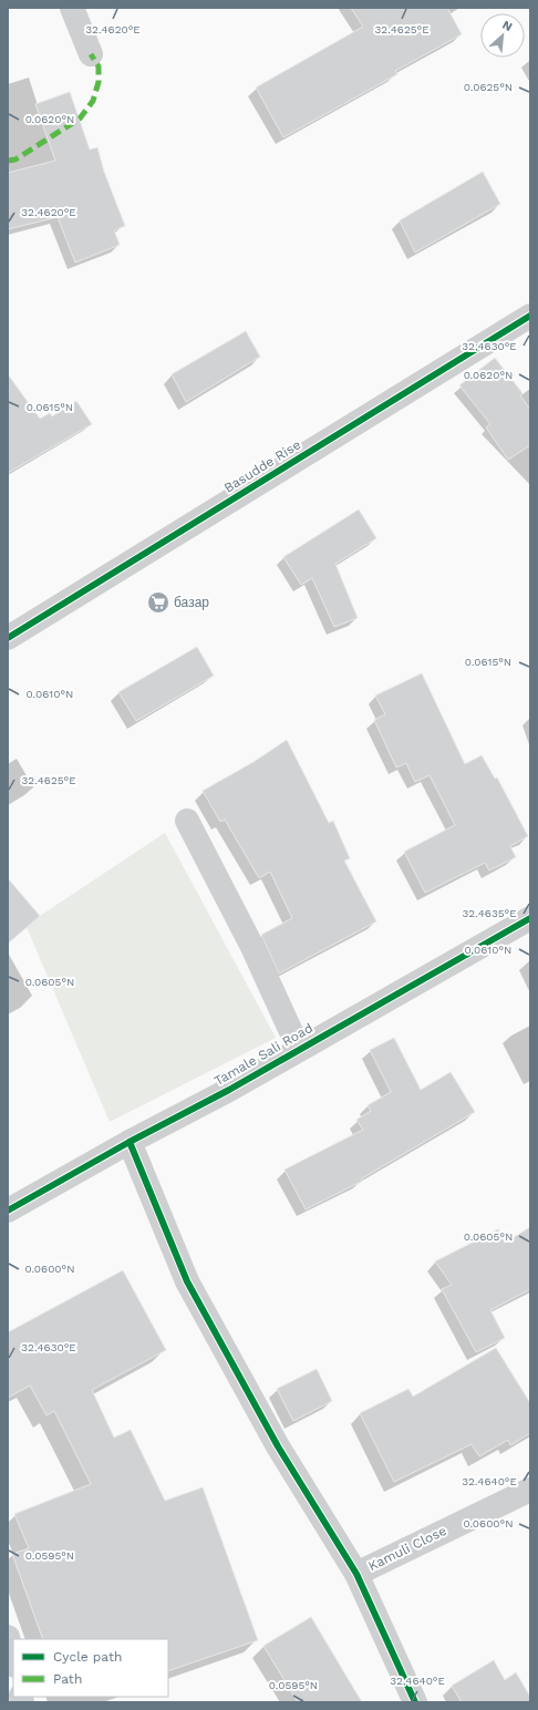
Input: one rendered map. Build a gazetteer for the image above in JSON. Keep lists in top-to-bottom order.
{
  "streets": {
    "street": ["Basudde Rise", "Tamale Sali Road", "Kamuli Close"]
  },
  "places": {
    "supermarket": ["базар"]
  },
  "legend": ["Cycle path", "Path"],
  "north": "top right",
  "coordinates": [
    "32.4620°E",
    "32.4625°E",
    "0.0625°N",
    "0.0620°N",
    "32.4630°E",
    "0.0615°N",
    "0.0610°N",
    "32.4635°E",
    "0.0605°N",
    "0.0600°N",
    "32.4640°E",
    "0.0595°N"
  ]
}
